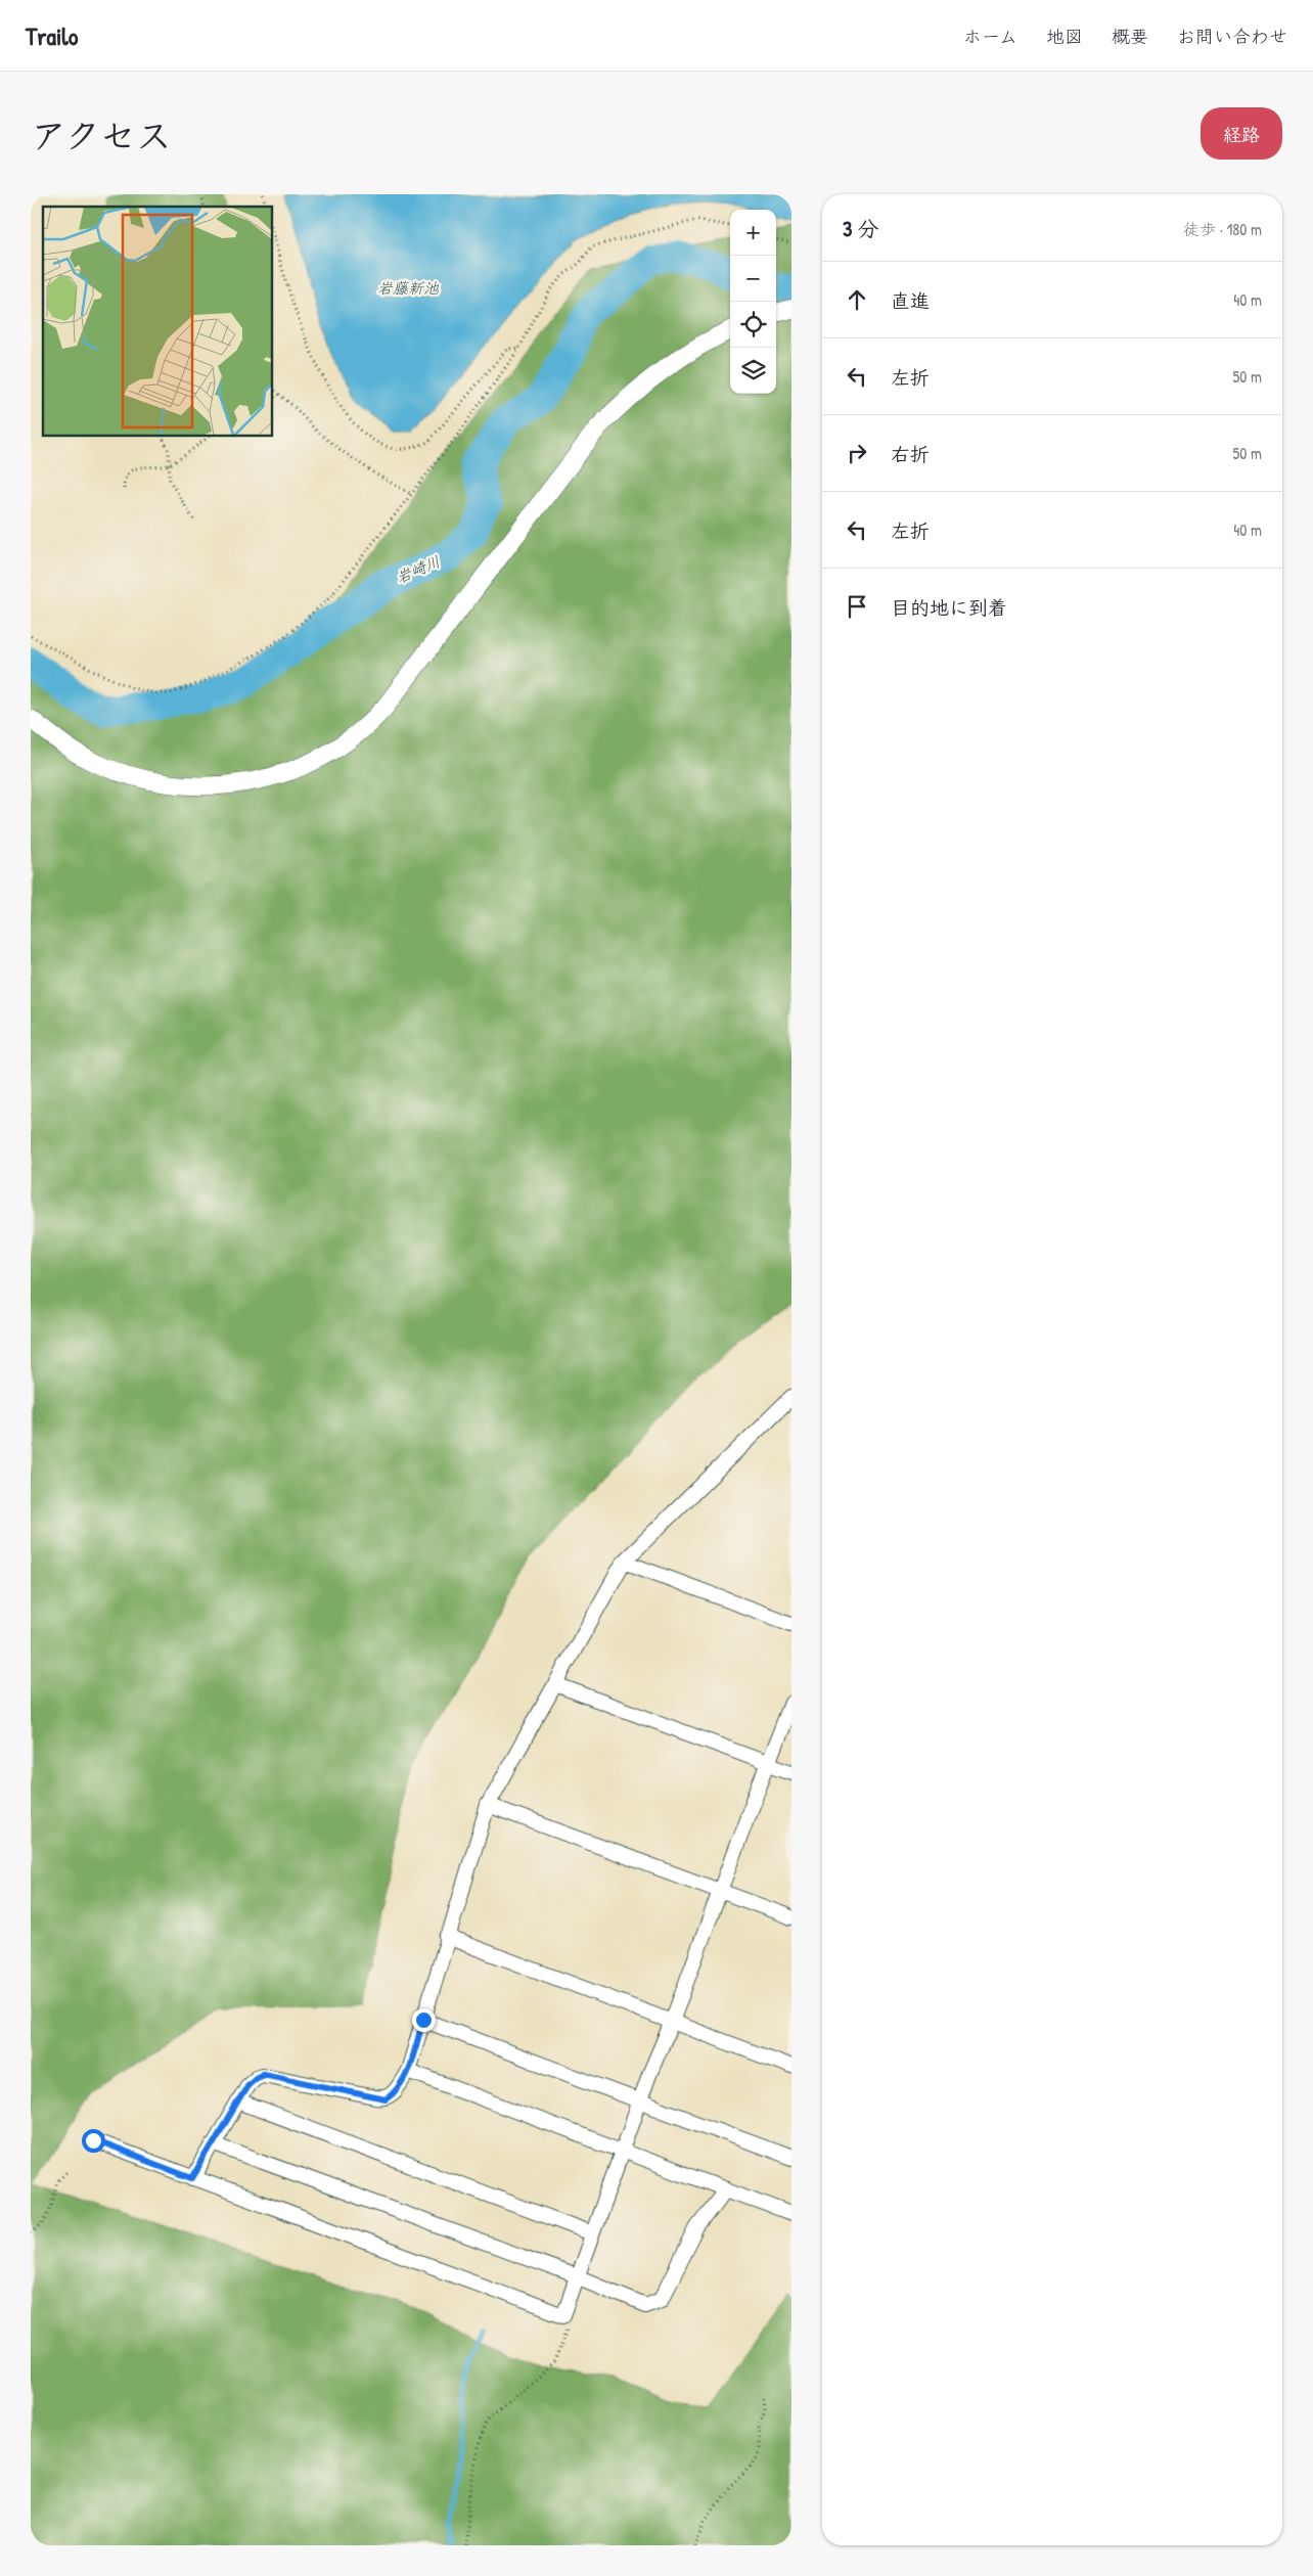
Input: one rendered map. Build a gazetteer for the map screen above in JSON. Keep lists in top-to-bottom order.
{
  "water": ["岩藤新池", "岩崎川"],
  "page": {
    "header": "Trailo",
    "nav": [
      "ホーム",
      "地図",
      "概要",
      "お問い合わせ"
    ],
    "title": "アクセス",
    "buttons": "経路",
    "heading": ["3 分", "徒歩 · 180 m"],
    "map_buttons": ["+", "−"],
    "list": [
      ["直進", "40 m"],
      ["左折", "50 m"],
      ["右折", "50 m"],
      ["左折", "40 m"],
      "目的地に到着"
    ]
  }
}
